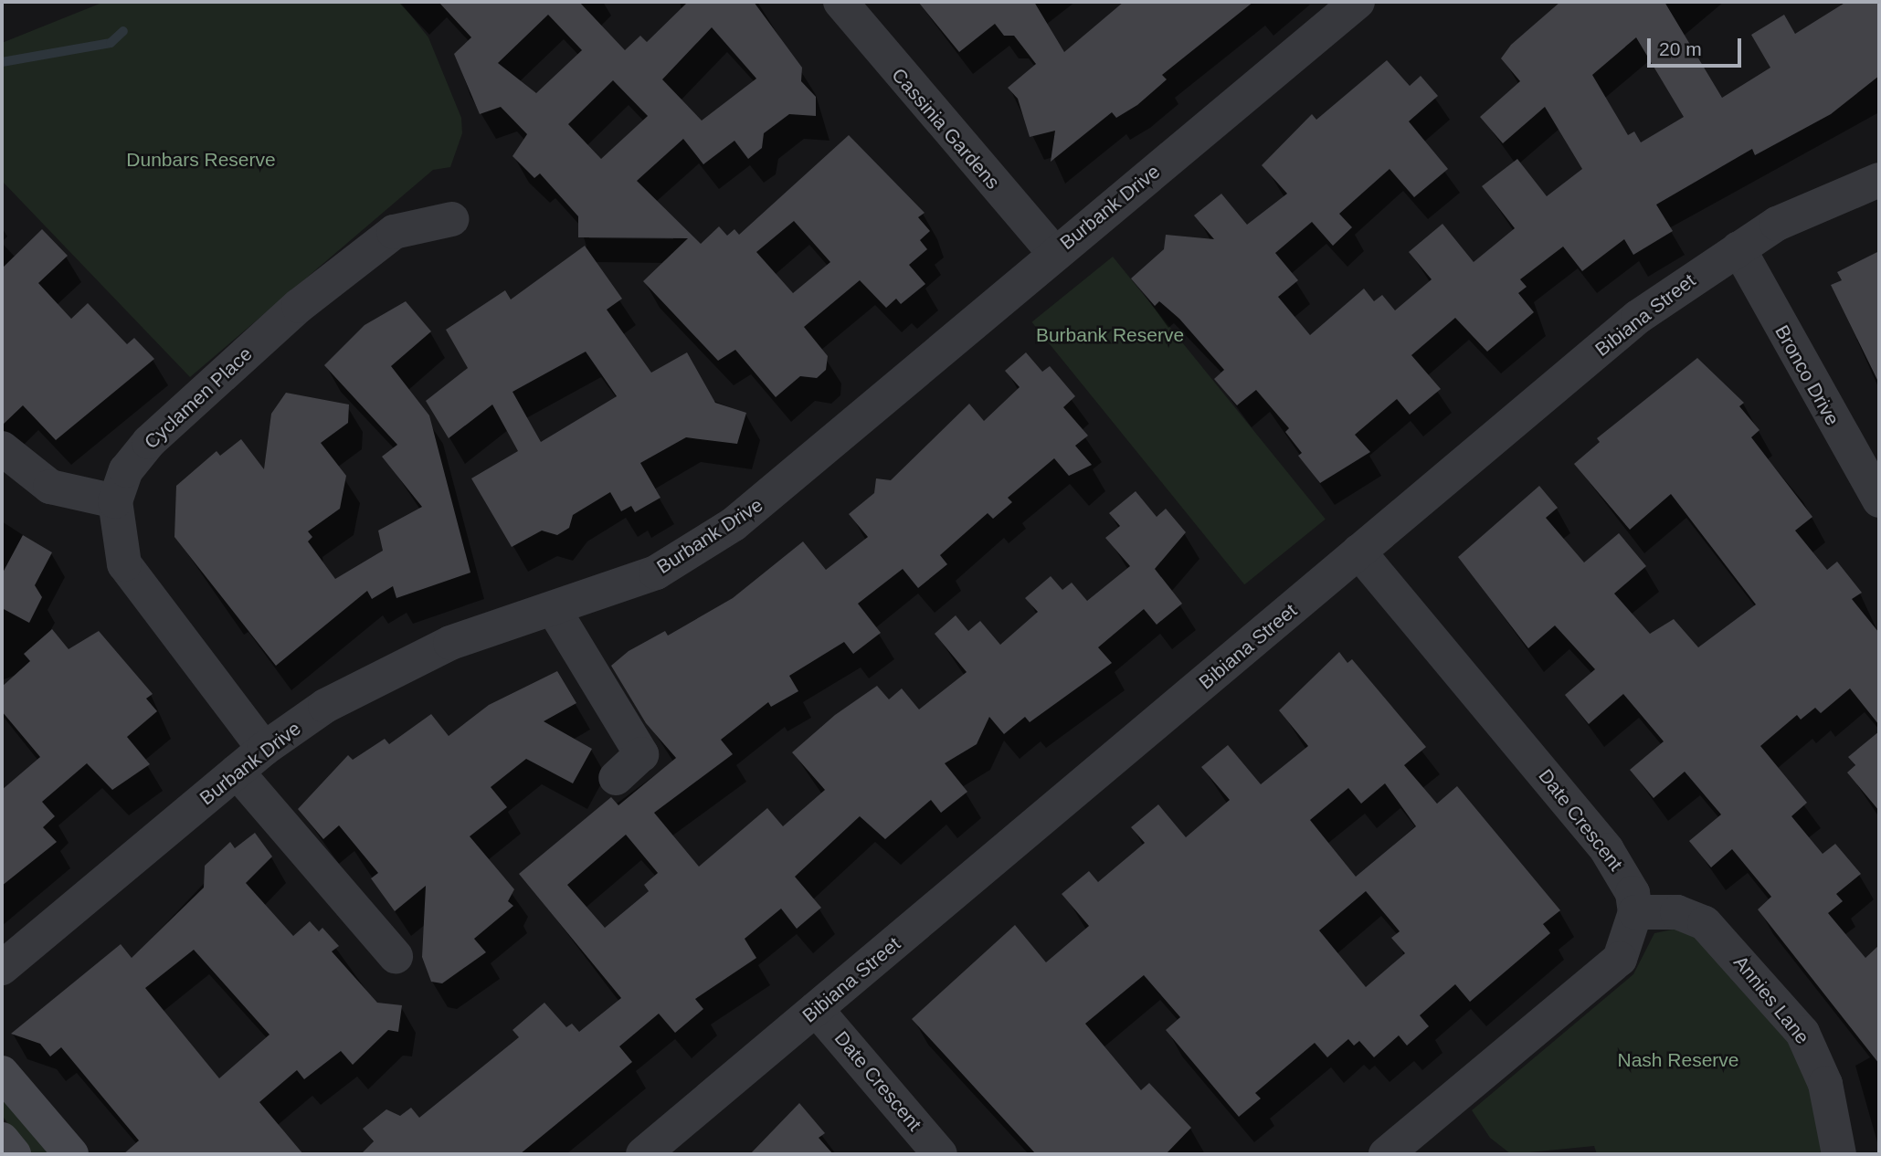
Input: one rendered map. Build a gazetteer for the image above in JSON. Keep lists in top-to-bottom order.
{
  "streets": {
    "street": [
      "Cassinia Gardens",
      "Burbank Drive",
      "Bibiana Street",
      "Bronco Drive",
      "Cyclamen Place",
      "Date Crescent",
      "Annies Lane"
    ]
  },
  "crossings": [
    ["Cassinia Gardens", "Burbank Drive"],
    ["Burbank Drive", "Cyclamen Place"],
    ["Bibiana Street", "Bronco Drive"],
    ["Bibiana Street", "Date Crescent"],
    ["Date Crescent", "Annies Lane"]
  ],
  "parks": ["Dunbars Reserve", "Burbank Reserve", "Nash Reserve"],
  "scale_bar": "20 m"
}
